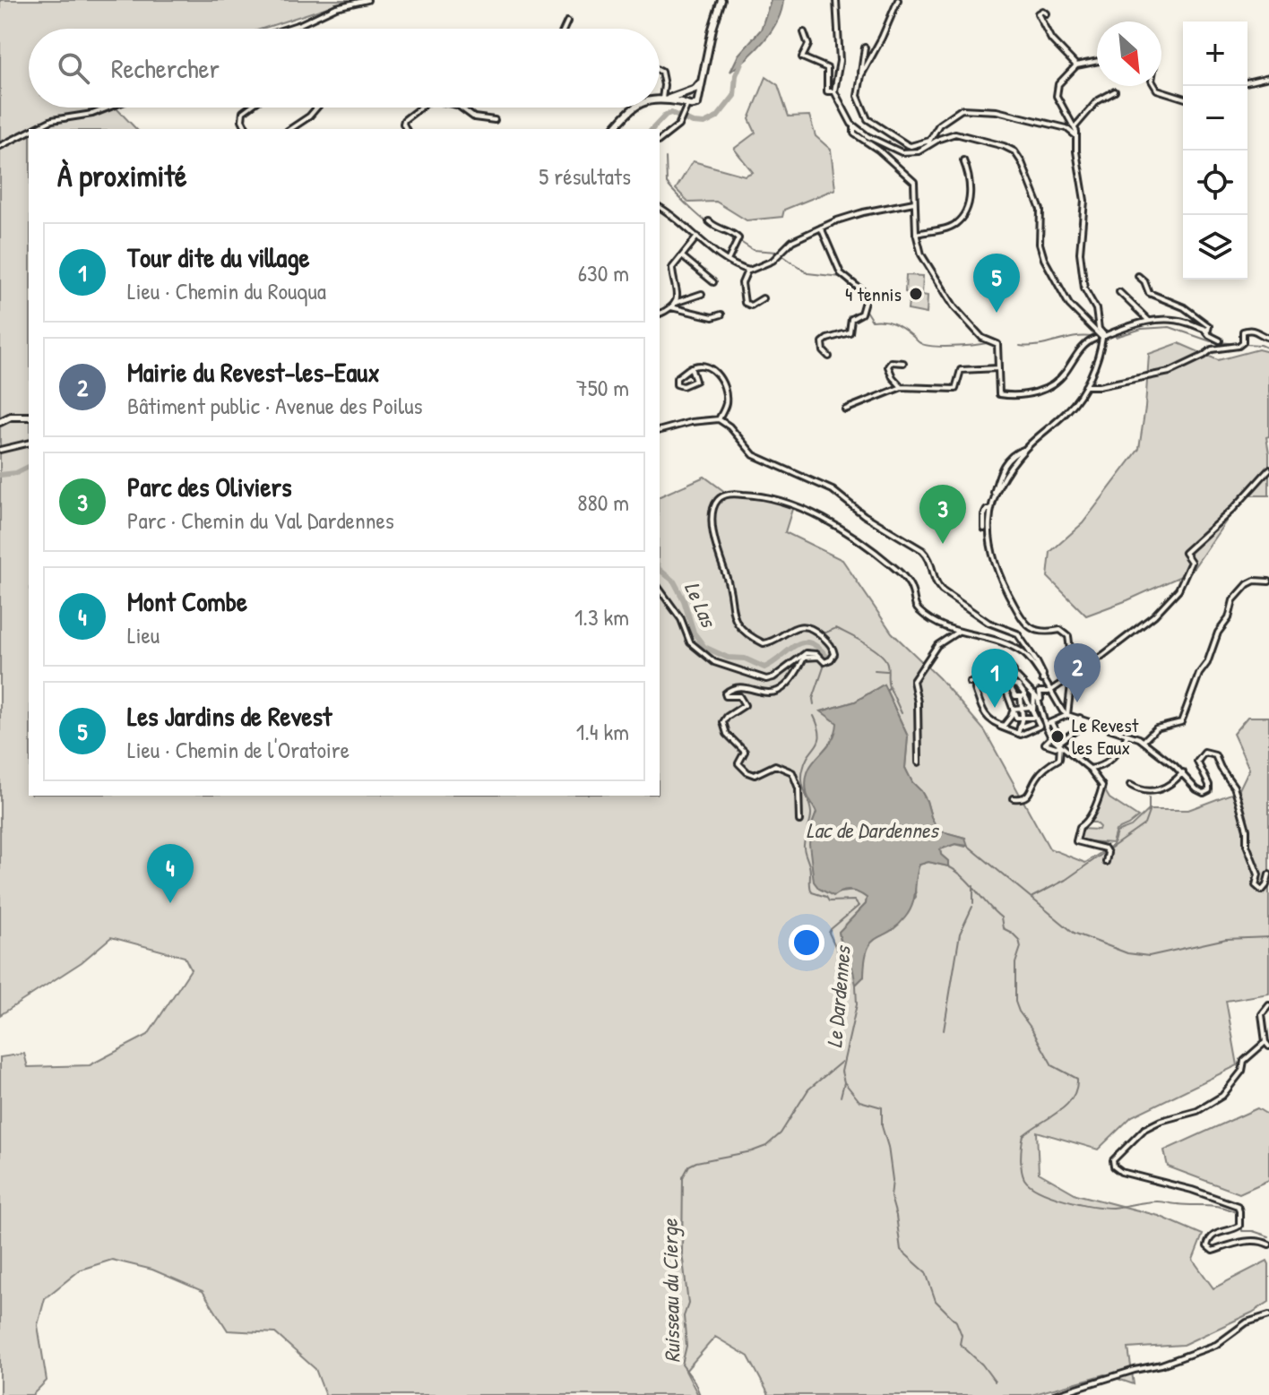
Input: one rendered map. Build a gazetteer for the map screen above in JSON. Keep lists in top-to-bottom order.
{
  "water": [
    "Le Las",
    "Lac de Dardennes",
    "Le Dardennes",
    "Ruisseau du Cierge"
  ],
  "places": ["4 tennis", "Le Revest les Eaux"],
  "north": "bottom right",
  "page": {
    "map_buttons": ["+", "−"],
    "search": "Rechercher",
    "heading": ["À proximité", "5 résultats"],
    "list": [
      {
        "mark": "1",
        "name": "Tour dite du village",
        "note": "Lieu · Chemin du Rouqua",
        "value": "630 m"
      },
      {
        "mark": "2",
        "name": "Mairie du Revest-les-Eaux",
        "note": "Bâtiment public · Avenue des Poilus",
        "value": "750 m"
      },
      {
        "mark": "3",
        "name": "Parc des Oliviers",
        "note": "Parc · Chemin du Val Dardennes",
        "value": "880 m"
      },
      {
        "mark": "4",
        "name": "Mont Combe",
        "note": "Lieu",
        "value": "1.3 km"
      },
      {
        "mark": "5",
        "name": "Les Jardins de Revest",
        "note": "Lieu · Chemin de l'Oratoire",
        "value": "1.4 km"
      }
    ],
    "pins": [
      "5",
      "3",
      "2",
      "1",
      "4"
    ]
  }
}
